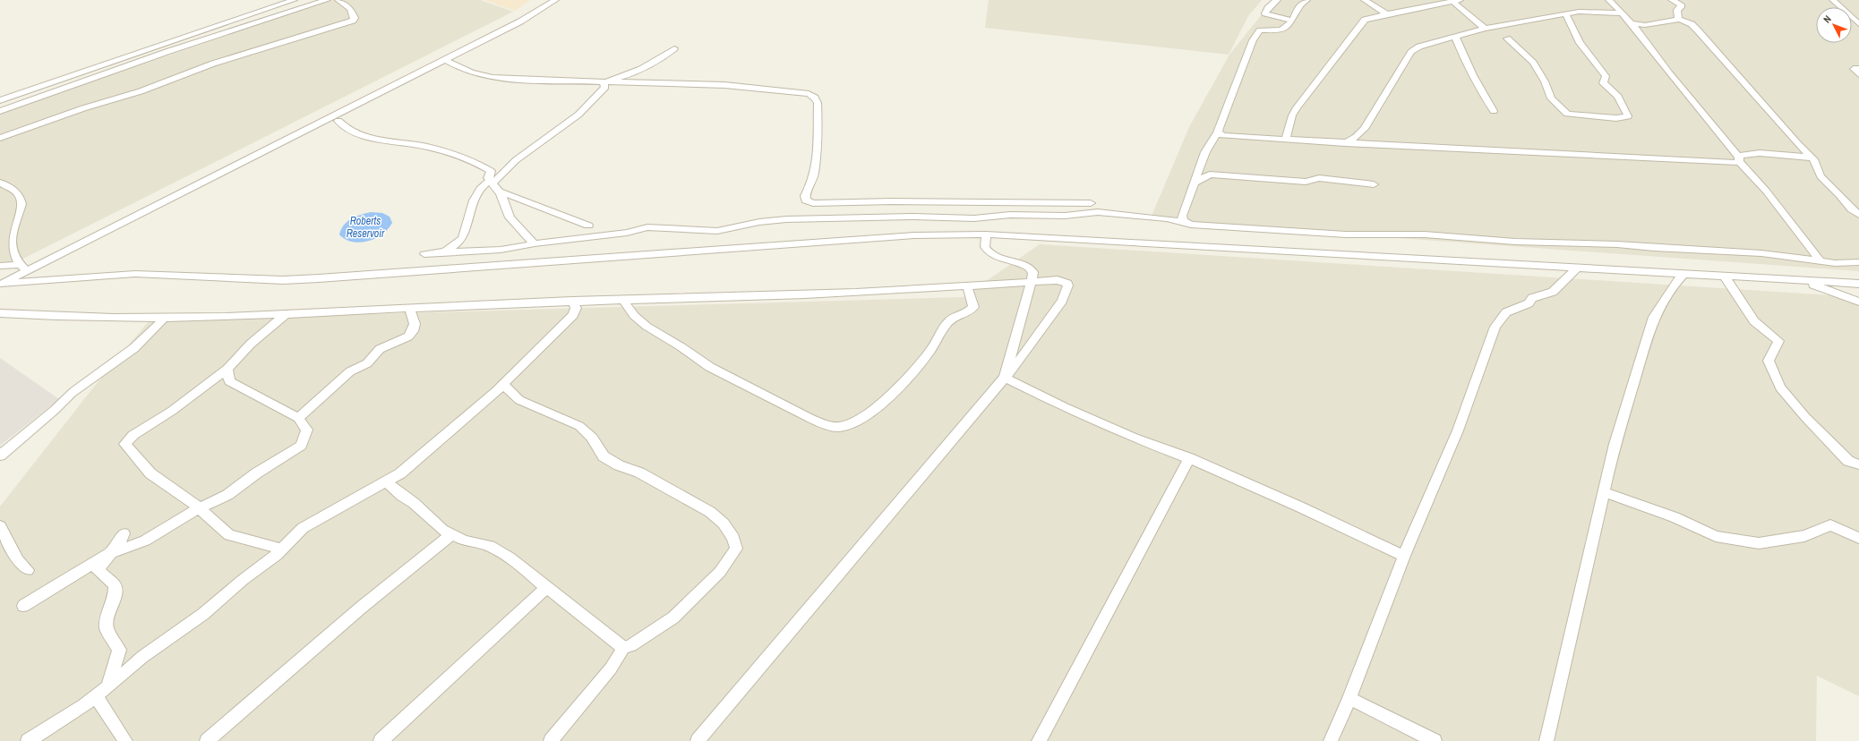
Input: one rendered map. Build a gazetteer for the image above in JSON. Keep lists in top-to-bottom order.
{
  "water": ["Roberts Reservoir"],
  "north": "top left"
}
